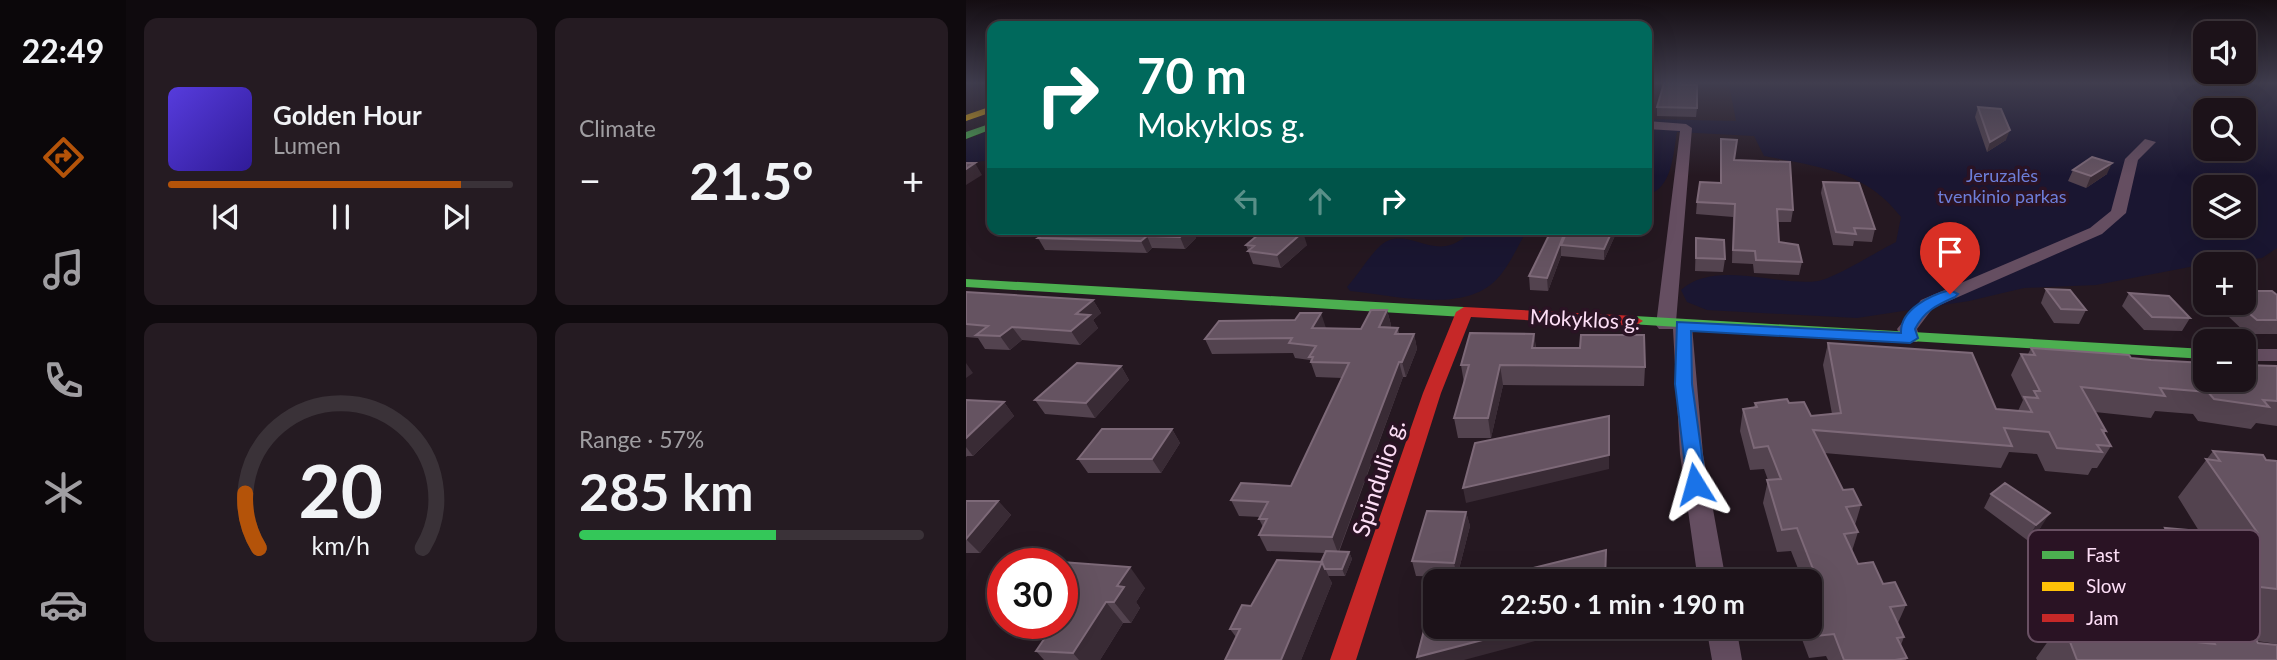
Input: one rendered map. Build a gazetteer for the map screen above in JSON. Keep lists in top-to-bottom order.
{
  "streets": {
    "main road": ["Mokyklos g.", "Spindulio g."]
  },
  "crossings": [
    ["Mokyklos g.", "Spindulio g."]
  ],
  "parks": ["Jeruzalės tvenkinio parkas"],
  "legend": ["Fast", "Slow", "Jam"],
  "page": {
    "tabs": "22:49",
    "tile": [
      "Climate",
      ["Range · 57%", "285 km"]
    ],
    "map_buttons": ["+", "−"],
    "turn": ["70 m", "Mokyklos g."],
    "song": ["Golden Hour", "Lumen"],
    "heat": ["−", "21.5°", "+"],
    "limit": "30",
    "trip": "22:50 · 1 min · 190 m",
    "gauge": ["20", "km/h"]
  }
}
